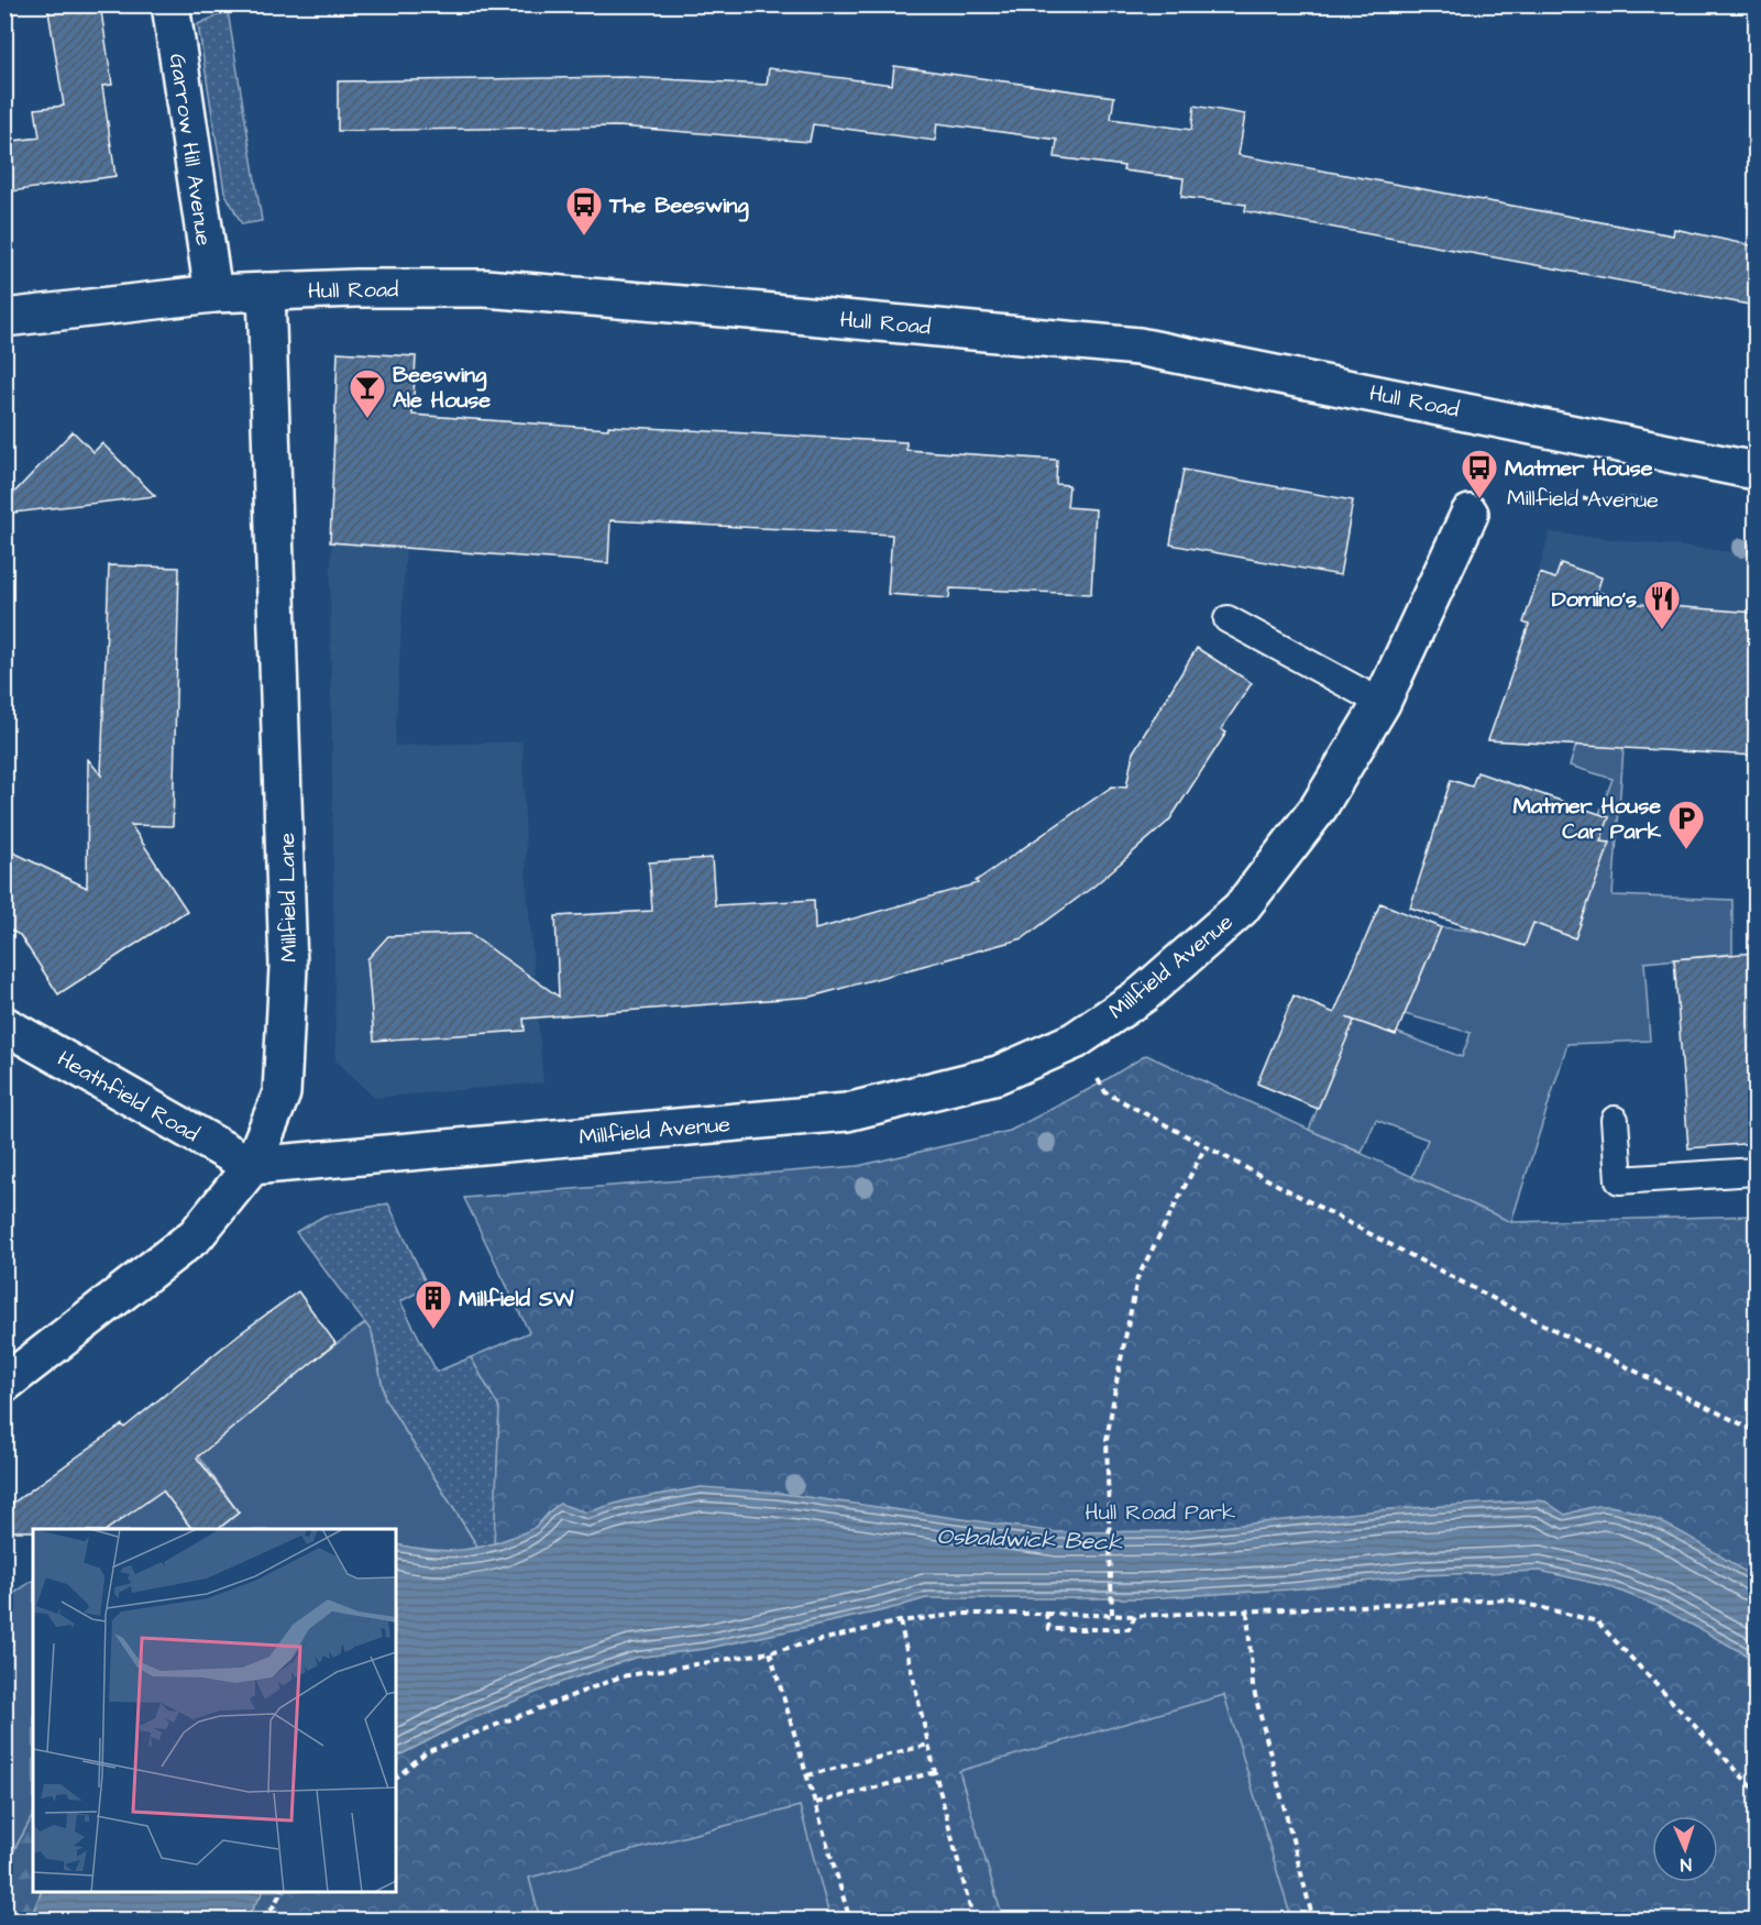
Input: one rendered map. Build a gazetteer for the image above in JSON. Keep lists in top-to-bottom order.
{
  "streets": {
    "street": [
      "Garrow Hill Avenue",
      "Hull Road",
      "Millfield Avenue",
      "Millfield Lane",
      "Heathfield Road"
    ]
  },
  "crossings": [
    ["Garrow Hill Avenue", "Hull Road"],
    ["Hull Road", "Millfield Lane"],
    ["Millfield Avenue", "Millfield Lane"],
    ["Millfield Avenue", "Heathfield Road"],
    ["Millfield Lane", "Heathfield Road"]
  ],
  "water": ["Osbaldwick Beck"],
  "parks": ["Hull Road Park"],
  "places": {
    "bus stop": ["The Beeswing", "Matmer House"],
    "bar": ["Beeswing Ale House"],
    "restaurant": ["Domino's"],
    "parking": ["Matmer House Car Park"],
    "building": ["Millfield SW"]
  },
  "north": "bottom"
}
